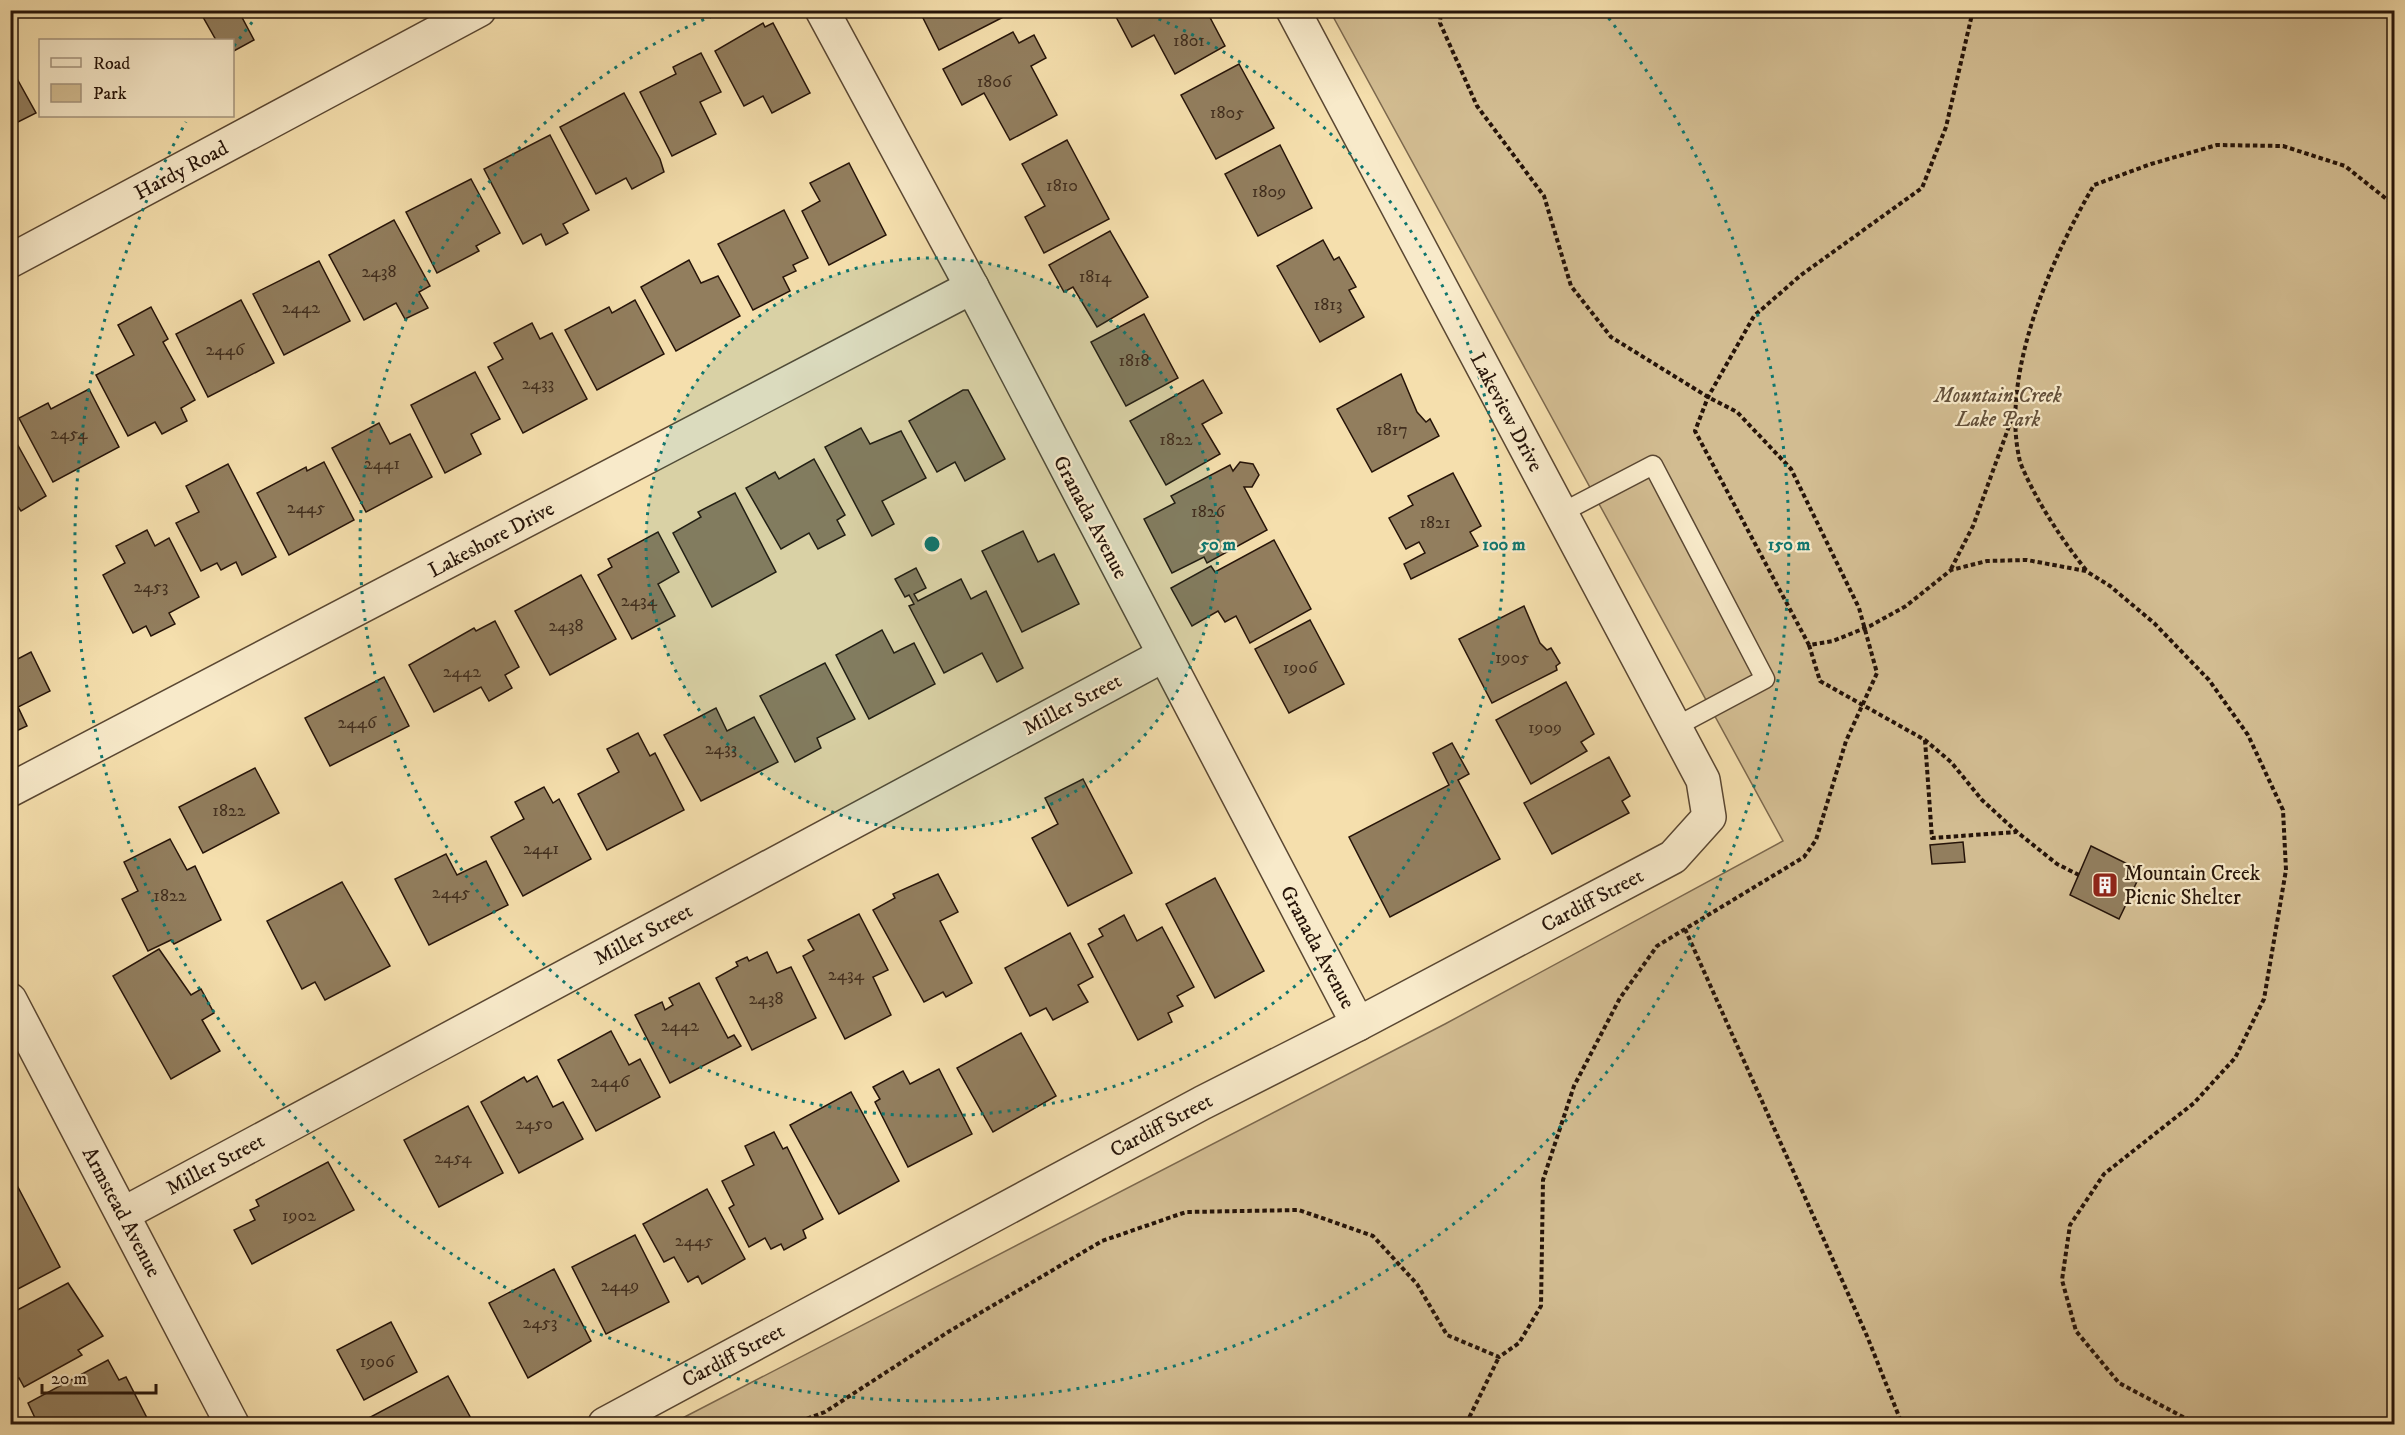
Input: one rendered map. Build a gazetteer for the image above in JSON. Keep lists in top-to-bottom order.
{
  "streets": {
    "street": [
      "Hardy Road",
      "Lakeview Drive",
      "Granada Avenue",
      "Lakeshore Drive",
      "Miller Street",
      "Cardiff Street",
      "Armstead Avenue"
    ]
  },
  "crossings": [
    ["Lakeview Drive", "Cardiff Street"],
    ["Granada Avenue", "Lakeshore Drive"],
    ["Granada Avenue", "Miller Street"],
    ["Granada Avenue", "Cardiff Street"],
    ["Miller Street", "Armstead Avenue"]
  ],
  "parks": ["Mountain Creek Lake Park"],
  "places": {
    "building": ["Mountain Creek Picnic Shelter"]
  },
  "house_numbers": [
    "1801",
    "1806",
    "1805",
    "1810",
    "1809",
    "2438",
    "1814",
    "1813",
    "2442",
    "2446",
    "1818",
    "2433",
    "1817",
    "2454",
    "1822",
    "2441",
    "2445",
    "1826",
    "1821",
    "2453",
    "2434",
    "2438",
    "1905",
    "1906",
    "2442",
    "2446",
    "1909",
    "2433",
    "1822",
    "2441",
    "2445",
    "1822",
    "2434",
    "2438",
    "2442",
    "2446",
    "2450",
    "2454",
    "1902",
    "2445",
    "2449",
    "2453",
    "1906"
  ],
  "legend": ["Road", "Park"],
  "scale_bar": "20 m",
  "rings": ["50 m", "100 m", "150 m"]
}
